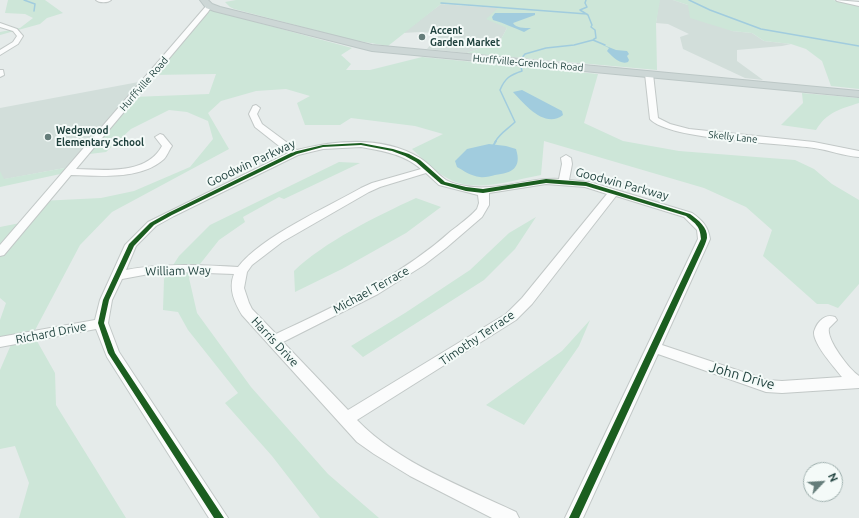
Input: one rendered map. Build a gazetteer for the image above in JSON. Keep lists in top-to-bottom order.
{
  "streets": {
    "main road": ["Hurffville-Grenloch Road"],
    "street": [
      "Hurffville Road",
      "Skelly Lane",
      "Goodwin Parkway",
      "William Way",
      "Michael Terrace",
      "Richard Drive",
      "Timothy Terrace",
      "Harris Drive",
      "John Drive"
    ]
  },
  "crossings": [
    ["Hurffville-Grenloch Road", "Hurffville Road"],
    ["Hurffville-Grenloch Road", "Skelly Lane"],
    ["Goodwin Parkway", "William Way"],
    ["Goodwin Parkway", "Michael Terrace"],
    ["Goodwin Parkway", "Richard Drive"],
    ["Goodwin Parkway", "Timothy Terrace"],
    ["Goodwin Parkway", "John Drive"],
    ["William Way", "Harris Drive"],
    ["Michael Terrace", "Harris Drive"],
    ["Timothy Terrace", "Harris Drive"]
  ],
  "places": ["Accent Garden Market", "Wedgwood Elementary School"],
  "north": "top right"
}
